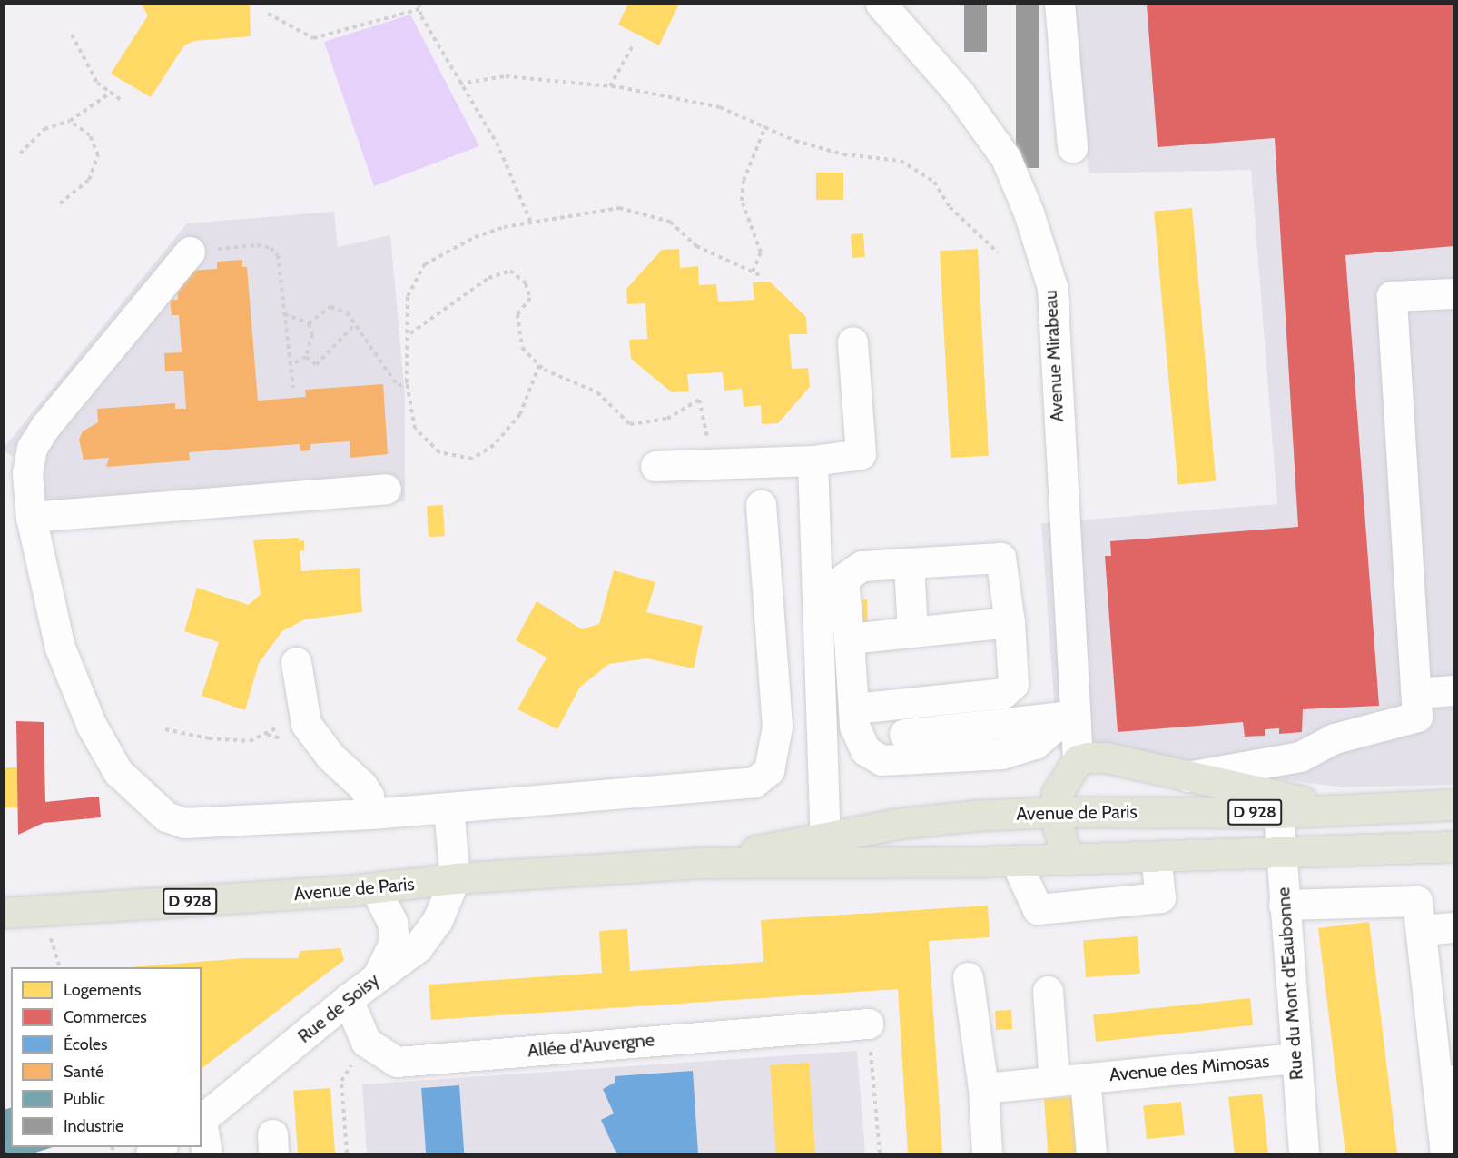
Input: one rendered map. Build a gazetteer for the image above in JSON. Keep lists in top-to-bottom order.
{
  "streets": {
    "main road": ["D 928", "Avenue de Paris"],
    "street": [
      "Avenue Mirabeau",
      "Rue du Mont d'Eaubonne",
      "Rue de Soisy",
      "Allée d'Auvergne",
      "Avenue des Mimosas"
    ]
  },
  "crossings": [
    ["Avenue de Paris", "Rue du Mont d'Eaubonne"],
    ["Avenue de Paris", "Rue de Soisy"],
    ["Rue du Mont d'Eaubonne", "Avenue des Mimosas"]
  ],
  "legend": [
    "Logements",
    "Commerces",
    "Écoles",
    "Santé",
    "Public",
    "Industrie"
  ]
}
